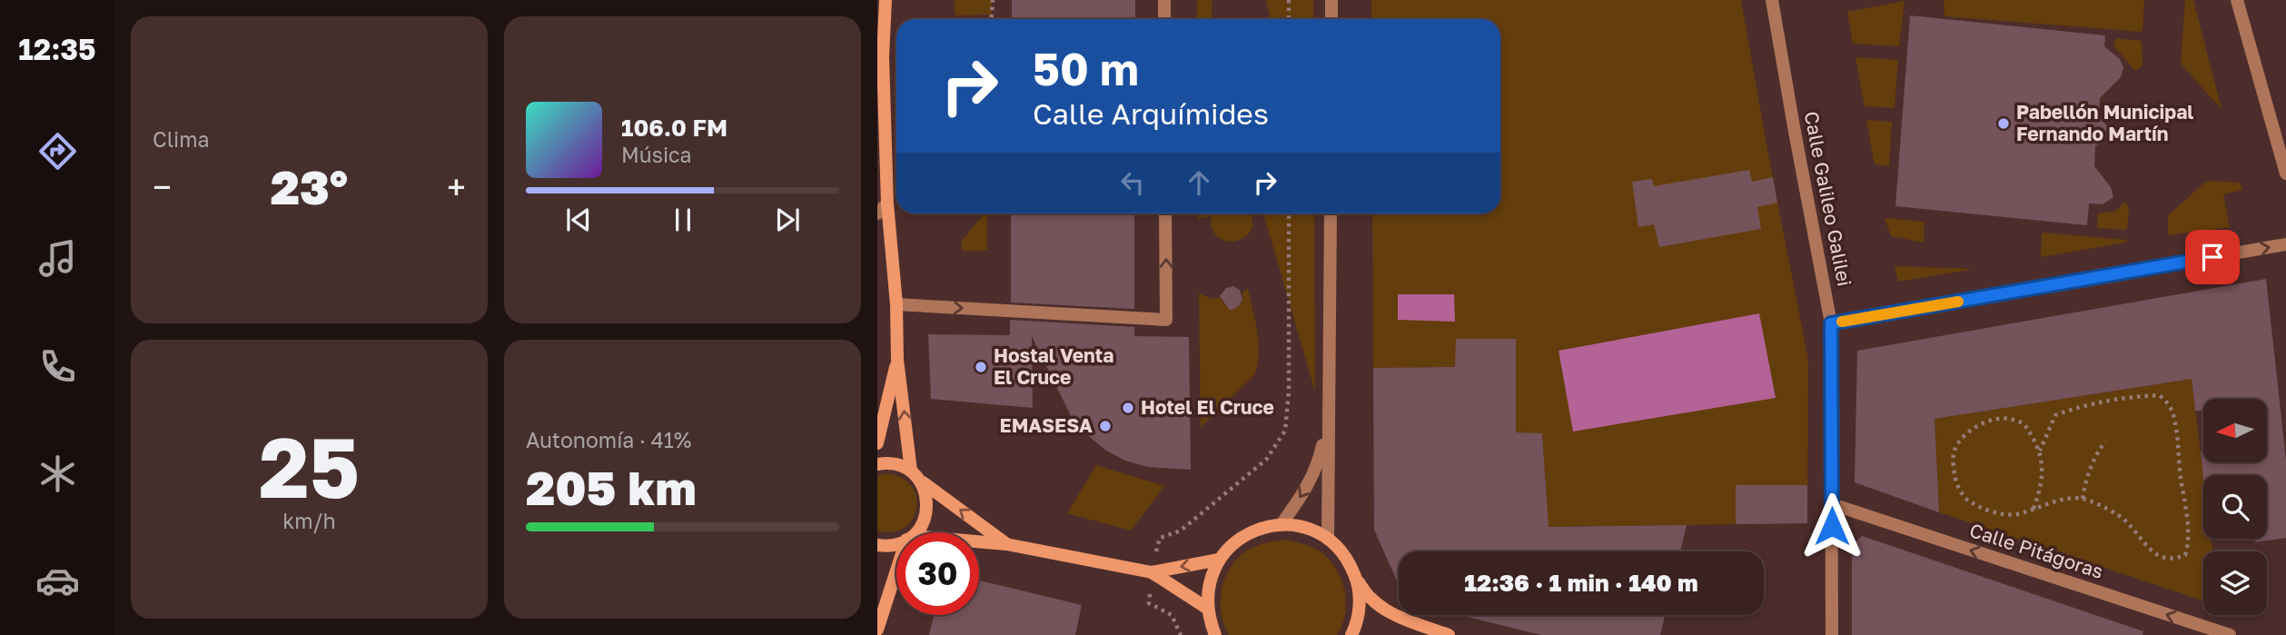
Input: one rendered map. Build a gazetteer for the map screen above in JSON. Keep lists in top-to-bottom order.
{
  "streets": {
    "street": ["Calle Galileo Galilei", "Calle Pitágoras"]
  },
  "crossings": [
    ["Calle Galileo Galilei", "Calle Pitágoras"]
  ],
  "one_way": ["Calle Pitágoras"],
  "places": [
    "Pabellón Municipal Fernando Martín",
    "Hostal Venta El Cruce",
    "Hotel El Cruce",
    "EMASESA"
  ],
  "north": "left",
  "page": {
    "tabs": "12:35",
    "tile": [
      "Clima",
      ["25", "km/h"],
      ["Autonomía · 41%", "205 km"]
    ],
    "turn": ["50 m", "Calle Arquímides"],
    "song": ["106.0 FM", "Música"],
    "heat": ["−", "23°", "+"],
    "limit": "30",
    "trip": "12:36 · 1 min · 140 m"
  }
}
